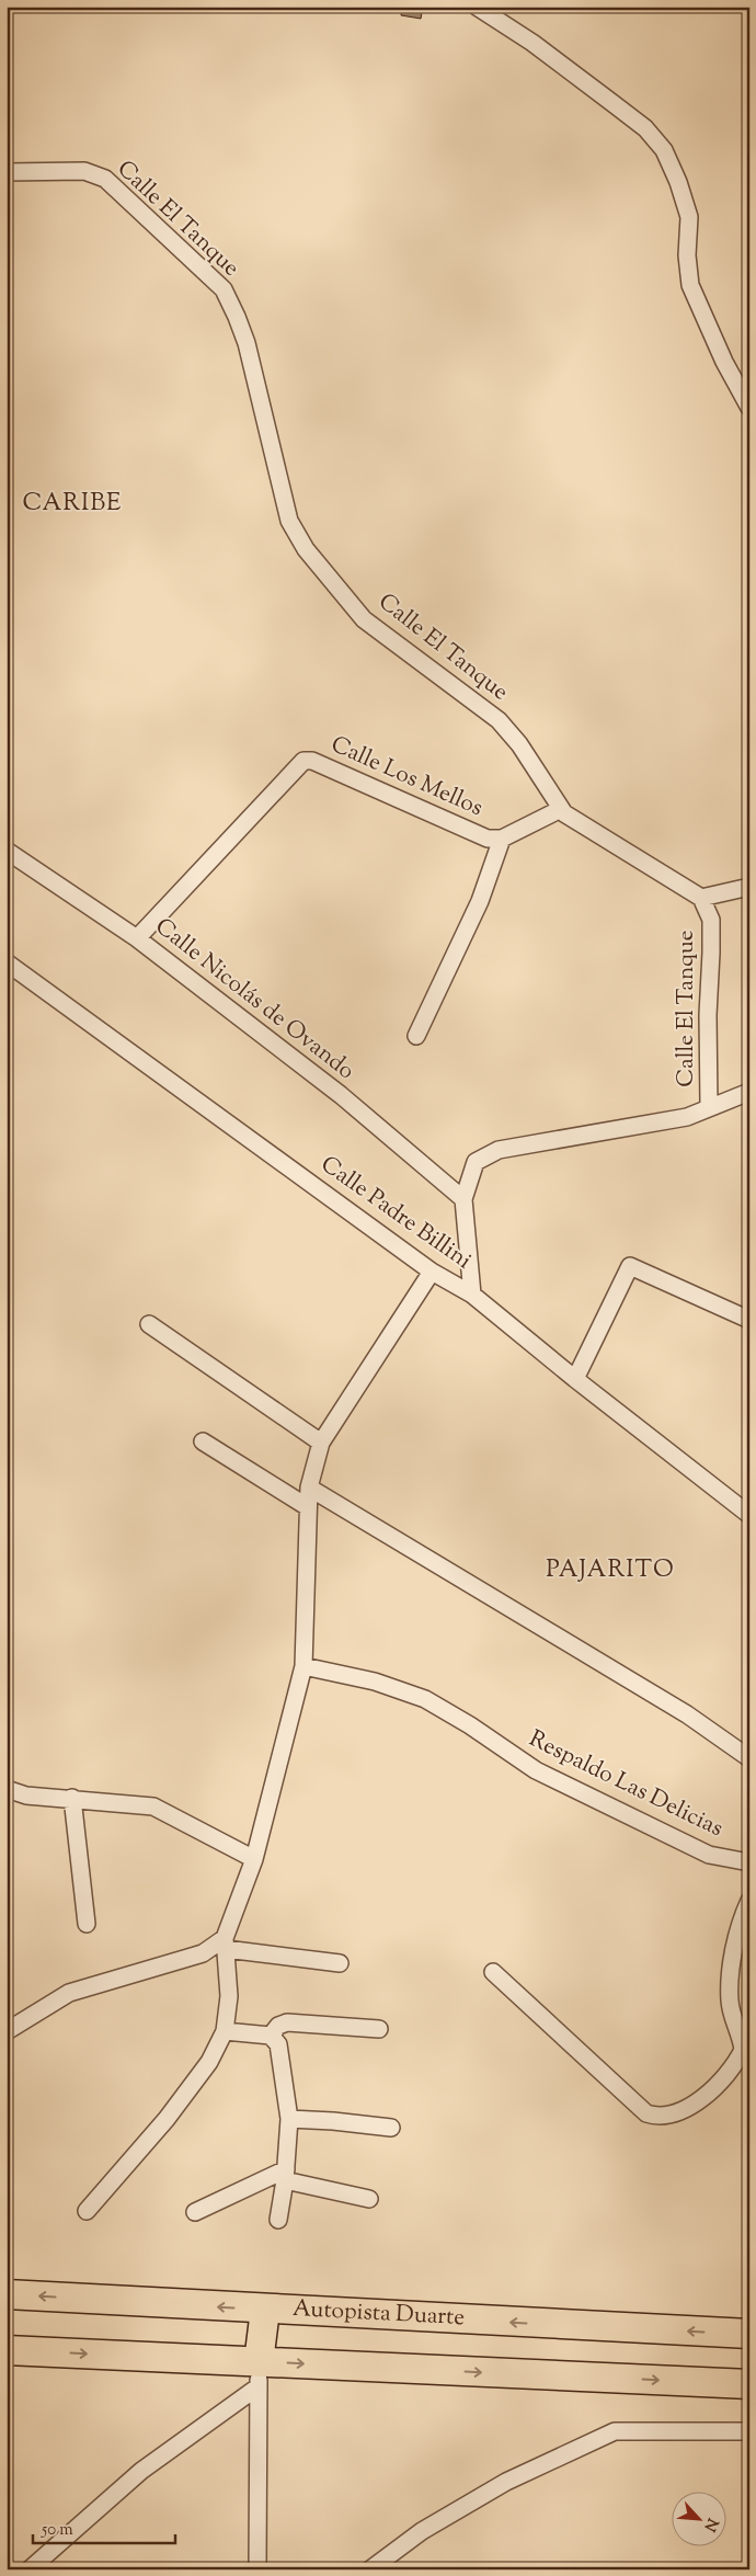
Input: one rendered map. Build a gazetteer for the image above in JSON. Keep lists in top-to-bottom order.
{
  "streets": {
    "highway": ["Autopista Duarte"],
    "street": [
      "Calle El Tanque",
      "Calle Los Mellos",
      "Calle Nicolás de Ovando",
      "Calle Padre Billini",
      "Respaldo Las Delicias"
    ]
  },
  "crossings": [
    ["Calle El Tanque", "Calle Los Mellos"],
    ["Calle Los Mellos", "Calle Nicolás de Ovando"]
  ],
  "districts": ["CARIBE", "PAJARITO"],
  "scale_bar": "50 m",
  "north": "bottom right"
}
